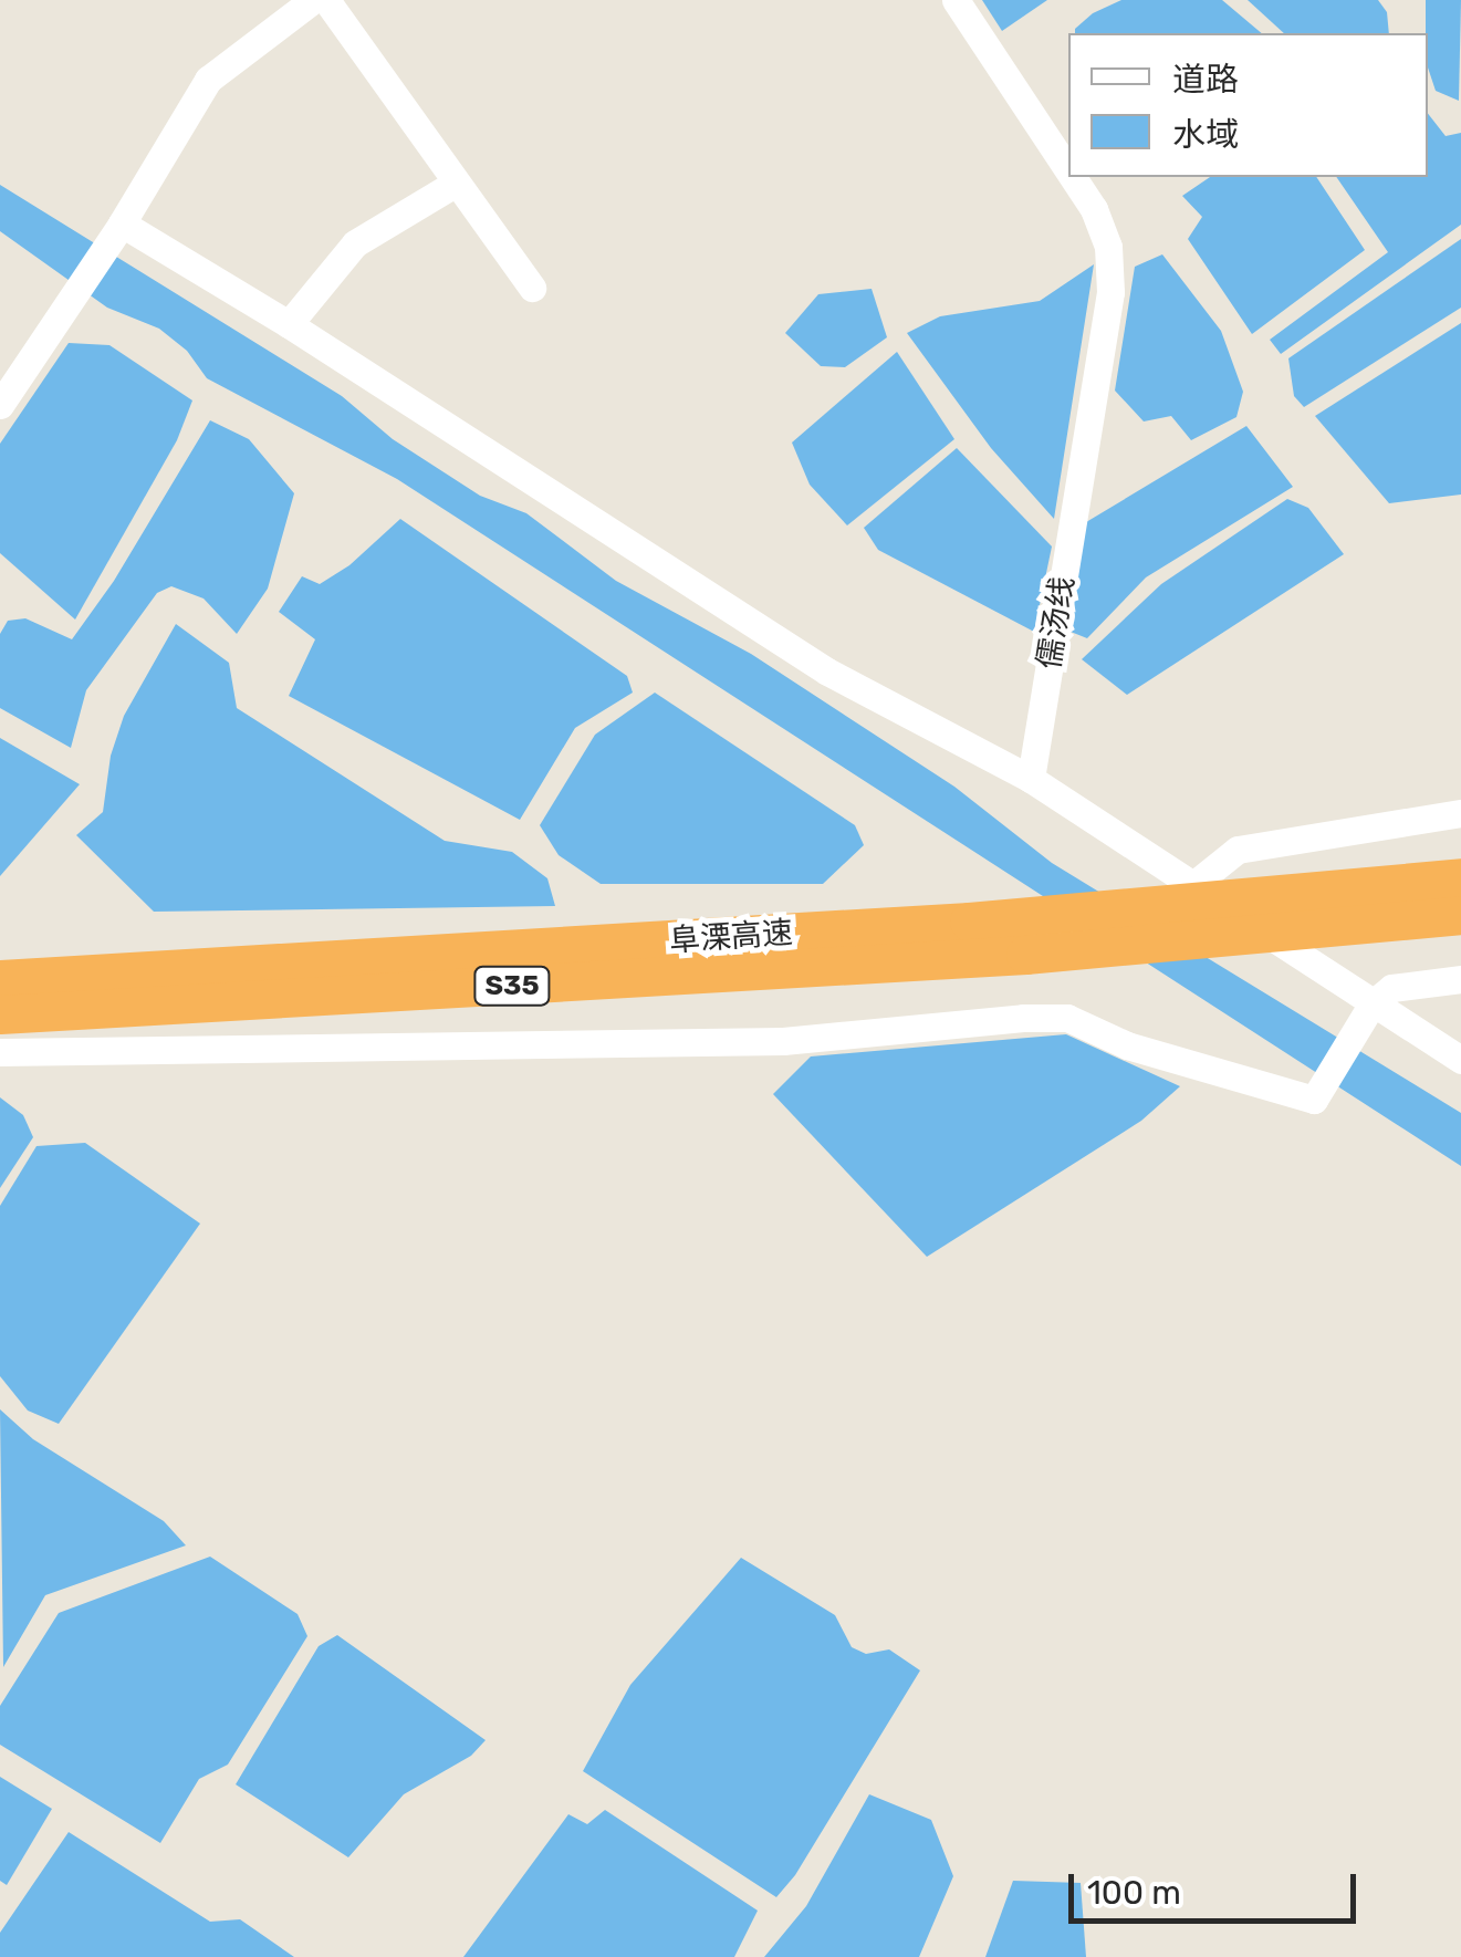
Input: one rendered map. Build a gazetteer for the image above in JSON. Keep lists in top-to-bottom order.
{
  "streets": {
    "highway": ["阜溧高速", "S35"],
    "street": ["儒汤线"]
  },
  "legend": ["道路", "水域"],
  "scale_bar": "100 m"
}
